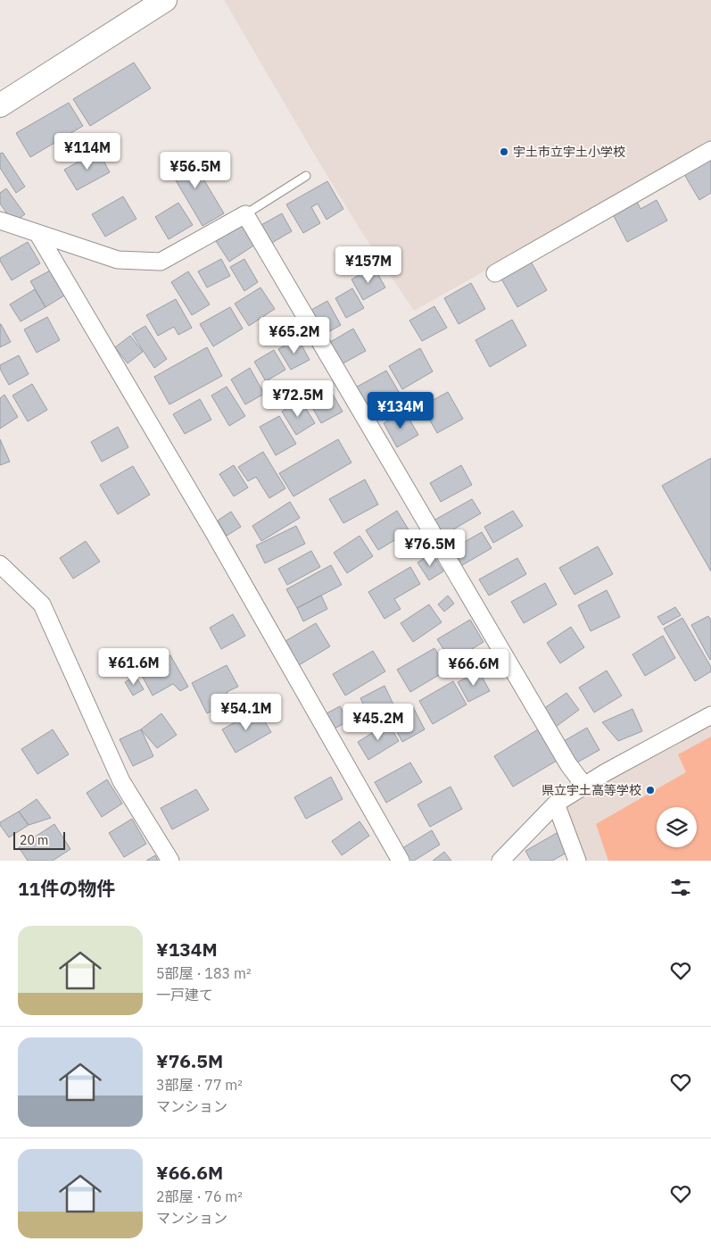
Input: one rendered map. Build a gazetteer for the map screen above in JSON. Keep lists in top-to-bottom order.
{
  "places": ["宇土市立宇土小学校", "県立宇土高等学校"],
  "scale_bar": "20 m",
  "page": {
    "price": [
      "¥114M",
      "¥56.5M",
      "¥157M",
      "¥65.2M",
      "¥72.5M",
      "¥134M",
      "¥76.5M",
      "¥61.6M",
      "¥66.6M",
      "¥54.1M",
      "¥45.2M"
    ],
    "scale": "20 m",
    "heading": "11件の物件",
    "list": [
      {
        "name": "¥134M",
        "note": "5部屋 · 183 m² · 一戸建て"
      },
      {
        "name": "¥76.5M",
        "note": "3部屋 · 77 m² · マンション"
      },
      {
        "name": "¥66.6M",
        "note": "2部屋 · 76 m² · マンション"
      }
    ]
  }
}
